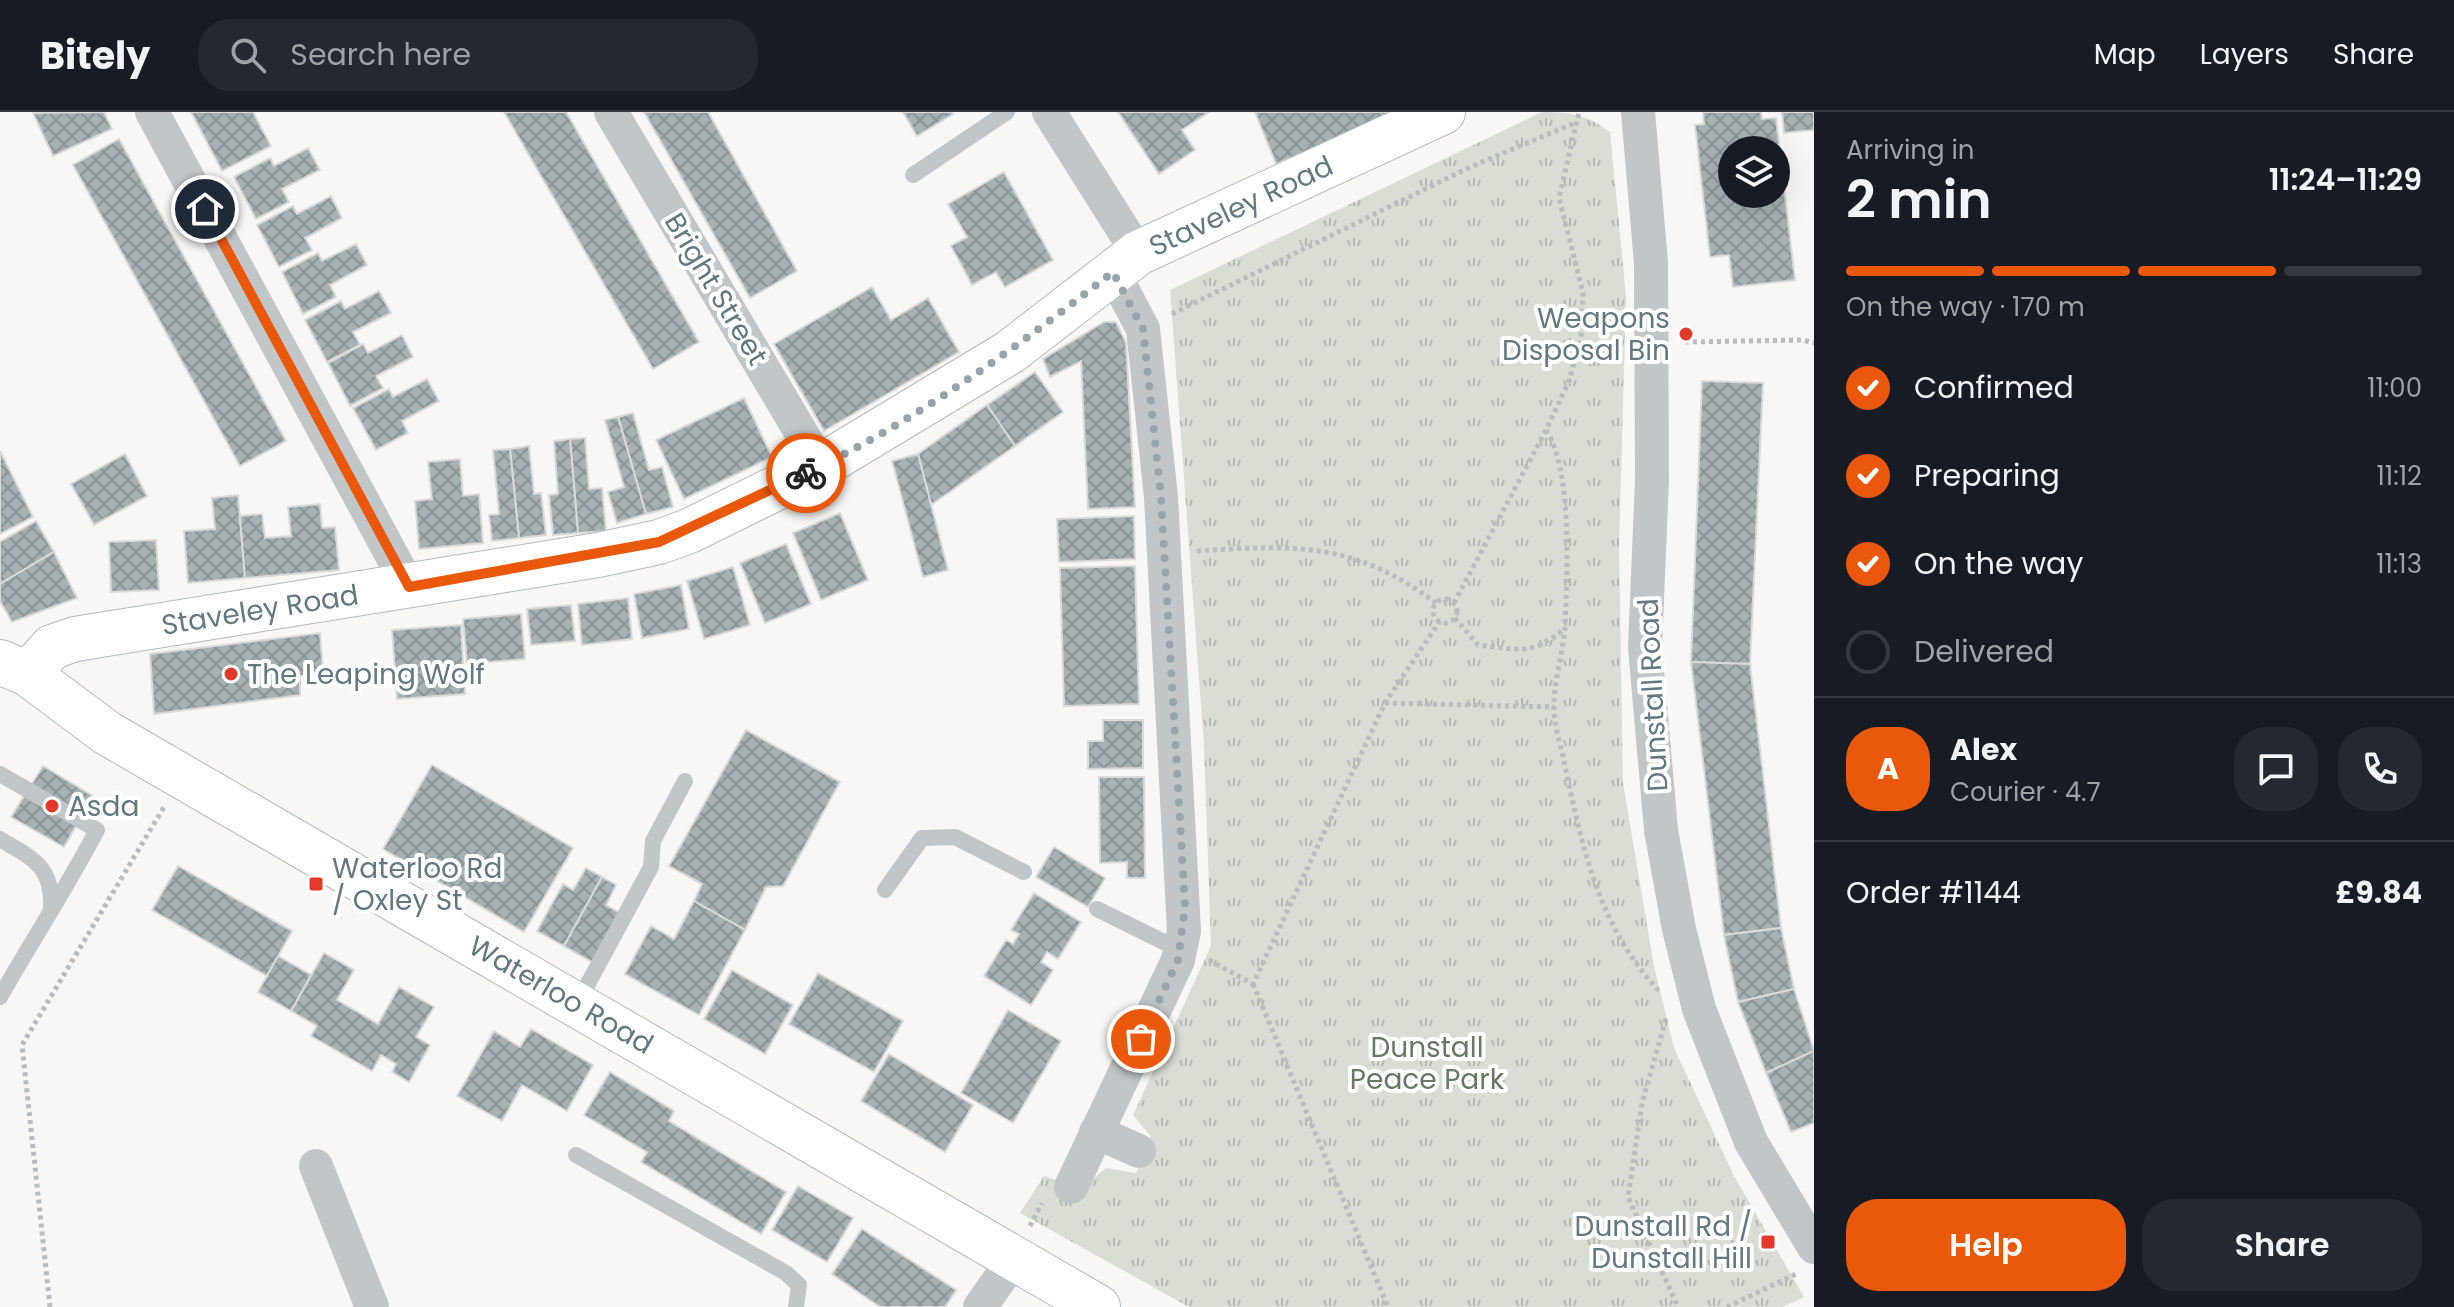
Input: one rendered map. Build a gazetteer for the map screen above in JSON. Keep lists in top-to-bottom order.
{
  "streets": {
    "street": [
      "Staveley Road",
      "Bright Street",
      "Dunstall Road",
      "Waterloo Road"
    ]
  },
  "crossings": [
    ["Staveley Road", "Bright Street"],
    ["Staveley Road", "Waterloo Road"]
  ],
  "parks": ["Dunstall Peace Park"],
  "places": {
    "other": ["Weapons Disposal Bin", "The Leaping Wolf", "Asda"],
    "transit": ["Waterloo Rd / Oxley St", "Dunstall Rd / Dunstall Hill"]
  },
  "page": {
    "header": "Bitely",
    "search": "Search here",
    "nav": ["Map", "Layers", "Share"],
    "heading": ["2 min", "Arriving in", "11:24–11:29"],
    "panel": [
      "Alex",
      "Courier · 4.7",
      "Order #1144",
      "£9.84"
    ],
    "bar": "On the way · 170 m",
    "list": [
      ["Confirmed", "11:00"],
      ["Preparing", "11:12"],
      ["On the way", "11:13"],
      "Delivered"
    ],
    "round": "A",
    "buttons": ["Help", "Share"]
  }
}
